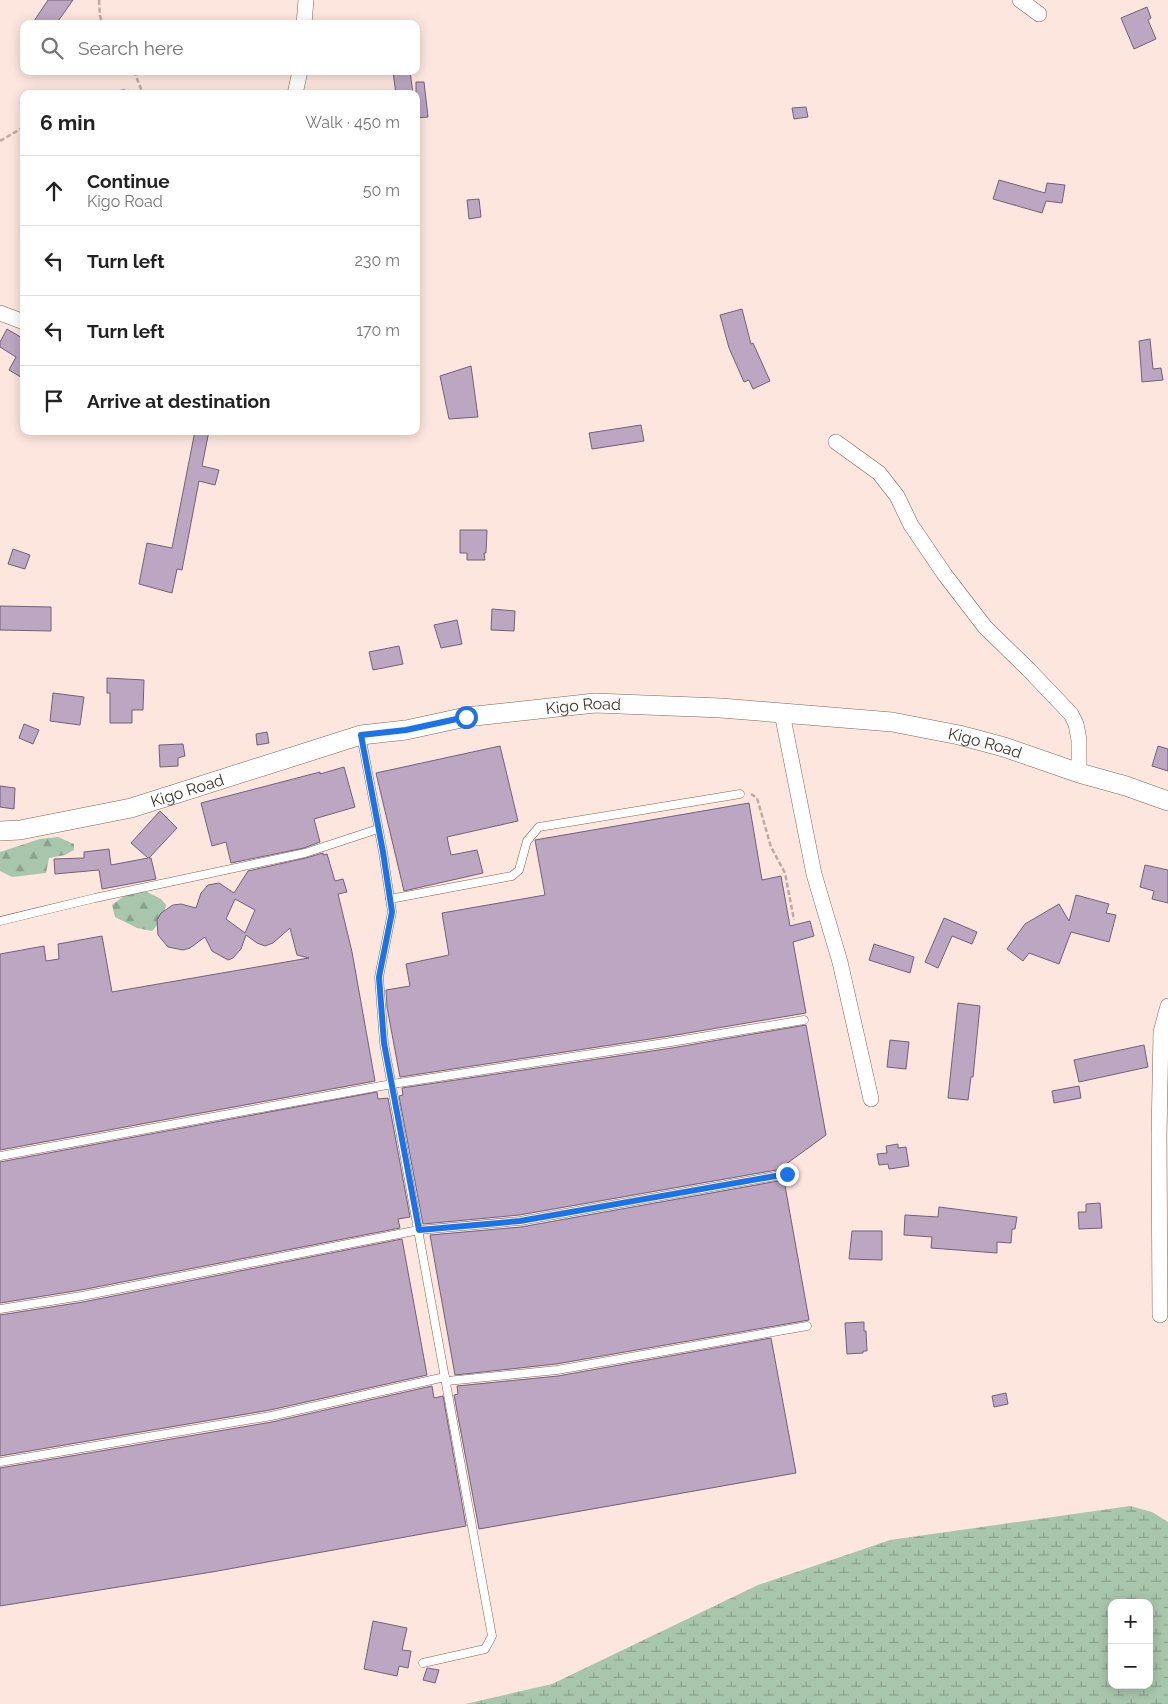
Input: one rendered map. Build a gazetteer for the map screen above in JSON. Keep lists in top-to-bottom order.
{
  "streets": {
    "street": ["Kigo Road"]
  },
  "page": {
    "search": "Search here",
    "heading": ["6 min", "Walk · 450 m"],
    "list": [
      ["Continue", "Kigo Road", "50 m"],
      ["Turn left", "230 m"],
      ["Turn left", "170 m"],
      "Arrive at destination"
    ],
    "map_buttons": ["+", "−"]
  }
}
